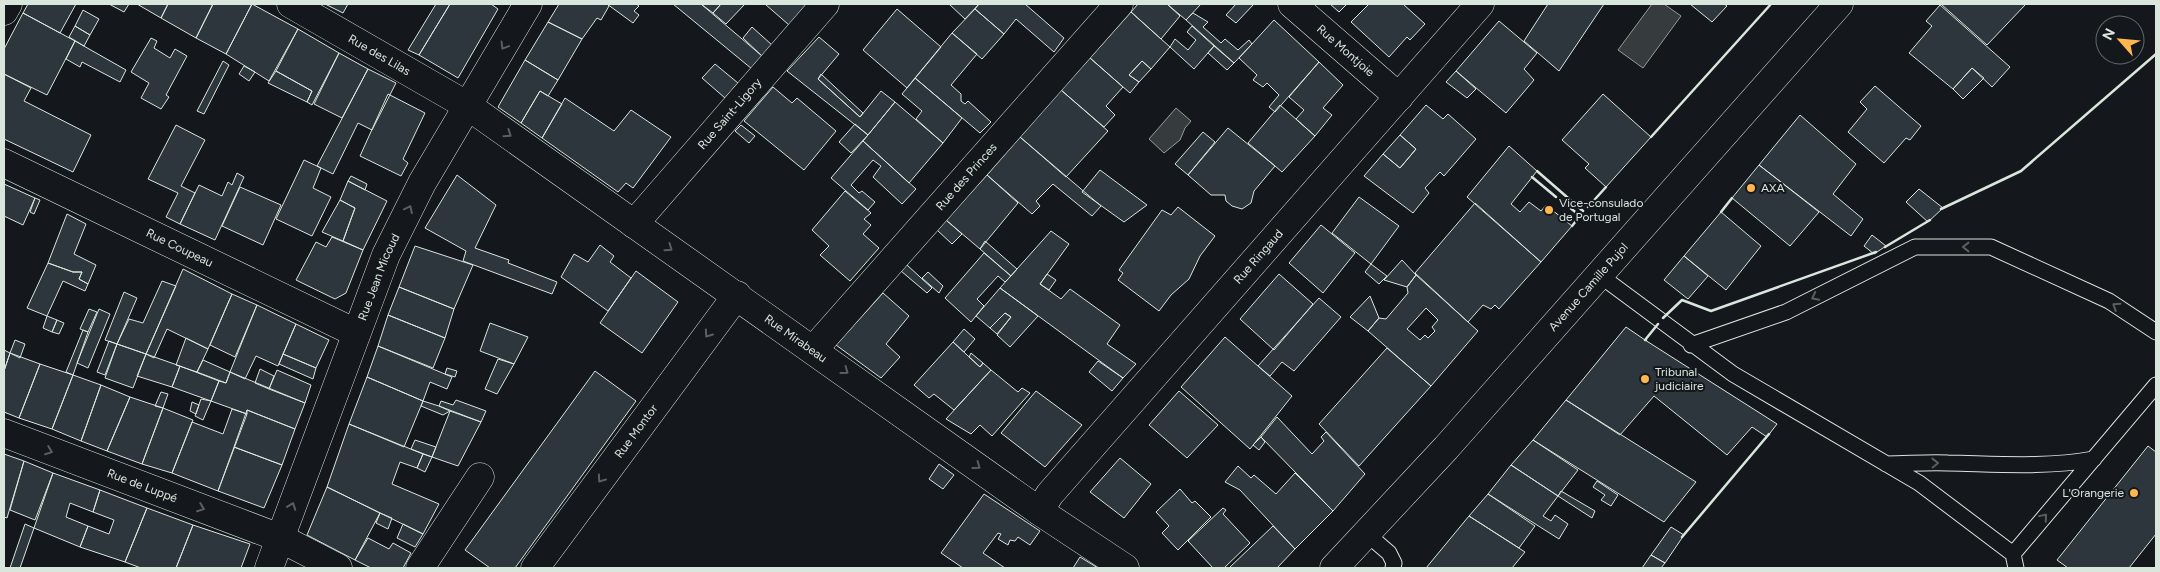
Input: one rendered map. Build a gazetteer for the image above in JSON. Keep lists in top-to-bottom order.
{
  "streets": {
    "street": [
      "Rue Montjoie",
      "Rue des Lilas",
      "Rue Saint-Ligory",
      "Rue des Princes",
      "Rue Coupeau",
      "Rue Ringaud",
      "Rue Jean Micoud",
      "Avenue Camille Pujol",
      "Rue Mirabeau",
      "Rue Montor",
      "Rue de Luppé"
    ]
  },
  "crossings": [
    ["Rue Montjoie", "Rue Ringaud"],
    ["Rue des Lilas", "Rue Jean Micoud"],
    ["Rue des Lilas", "Rue Mirabeau"],
    ["Rue Saint-Ligory", "Rue Mirabeau"],
    ["Rue des Princes", "Rue Mirabeau"],
    ["Rue Coupeau", "Rue Jean Micoud"],
    ["Rue Ringaud", "Rue Mirabeau"],
    ["Rue Jean Micoud", "Rue Mirabeau"],
    ["Rue Jean Micoud", "Rue de Luppé"],
    ["Rue Mirabeau", "Rue Montor"]
  ],
  "one_way": ["Rue Mirabeau", "Rue Montor", "Rue de Luppé"],
  "places": [
    "AXA",
    "Vice-consulado de Portugal",
    "Tribunal judiciaire",
    "L'Orangerie"
  ],
  "north": "top left"
}
